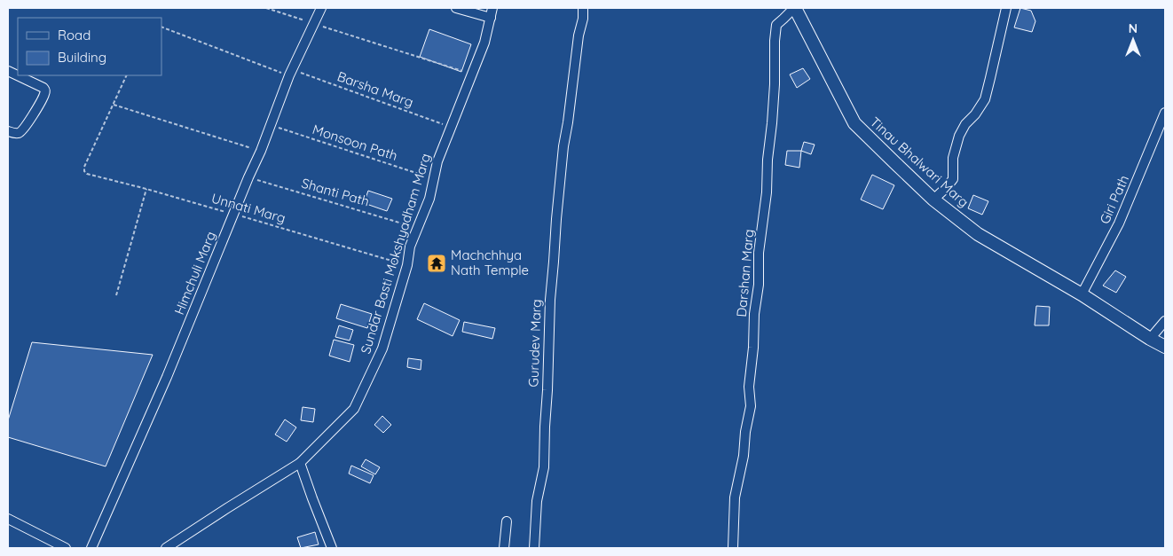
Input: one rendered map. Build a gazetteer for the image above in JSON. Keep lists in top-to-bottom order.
{
  "streets": {
    "street": [
      "Tinau Bhalwari Marg",
      "Giri Path",
      "Sundar Basti Mokshyadham Marg",
      "Himchuli Marg",
      "Darshan Marg",
      "Gurudev Marg"
    ],
    "path": [
      "Barsha Marg",
      "Monsoon Path",
      "Shanti Path",
      "Unnati Marg"
    ]
  },
  "crossings": [
    ["Barsha Marg", "Sundar Basti Mokshyadham Marg"],
    ["Barsha Marg", "Himchuli Marg"],
    ["Monsoon Path", "Sundar Basti Mokshyadham Marg"],
    ["Monsoon Path", "Himchuli Marg"],
    ["Tinau Bhalwari Marg", "Giri Path"],
    ["Tinau Bhalwari Marg", "Darshan Marg"],
    ["Shanti Path", "Sundar Basti Mokshyadham Marg"],
    ["Shanti Path", "Himchuli Marg"],
    ["Unnati Marg", "Sundar Basti Mokshyadham Marg"],
    ["Unnati Marg", "Himchuli Marg"]
  ],
  "places": {
    "temple": ["Machchhya Nath Temple"]
  },
  "legend": ["Road", "Building"],
  "north": "top"
}
